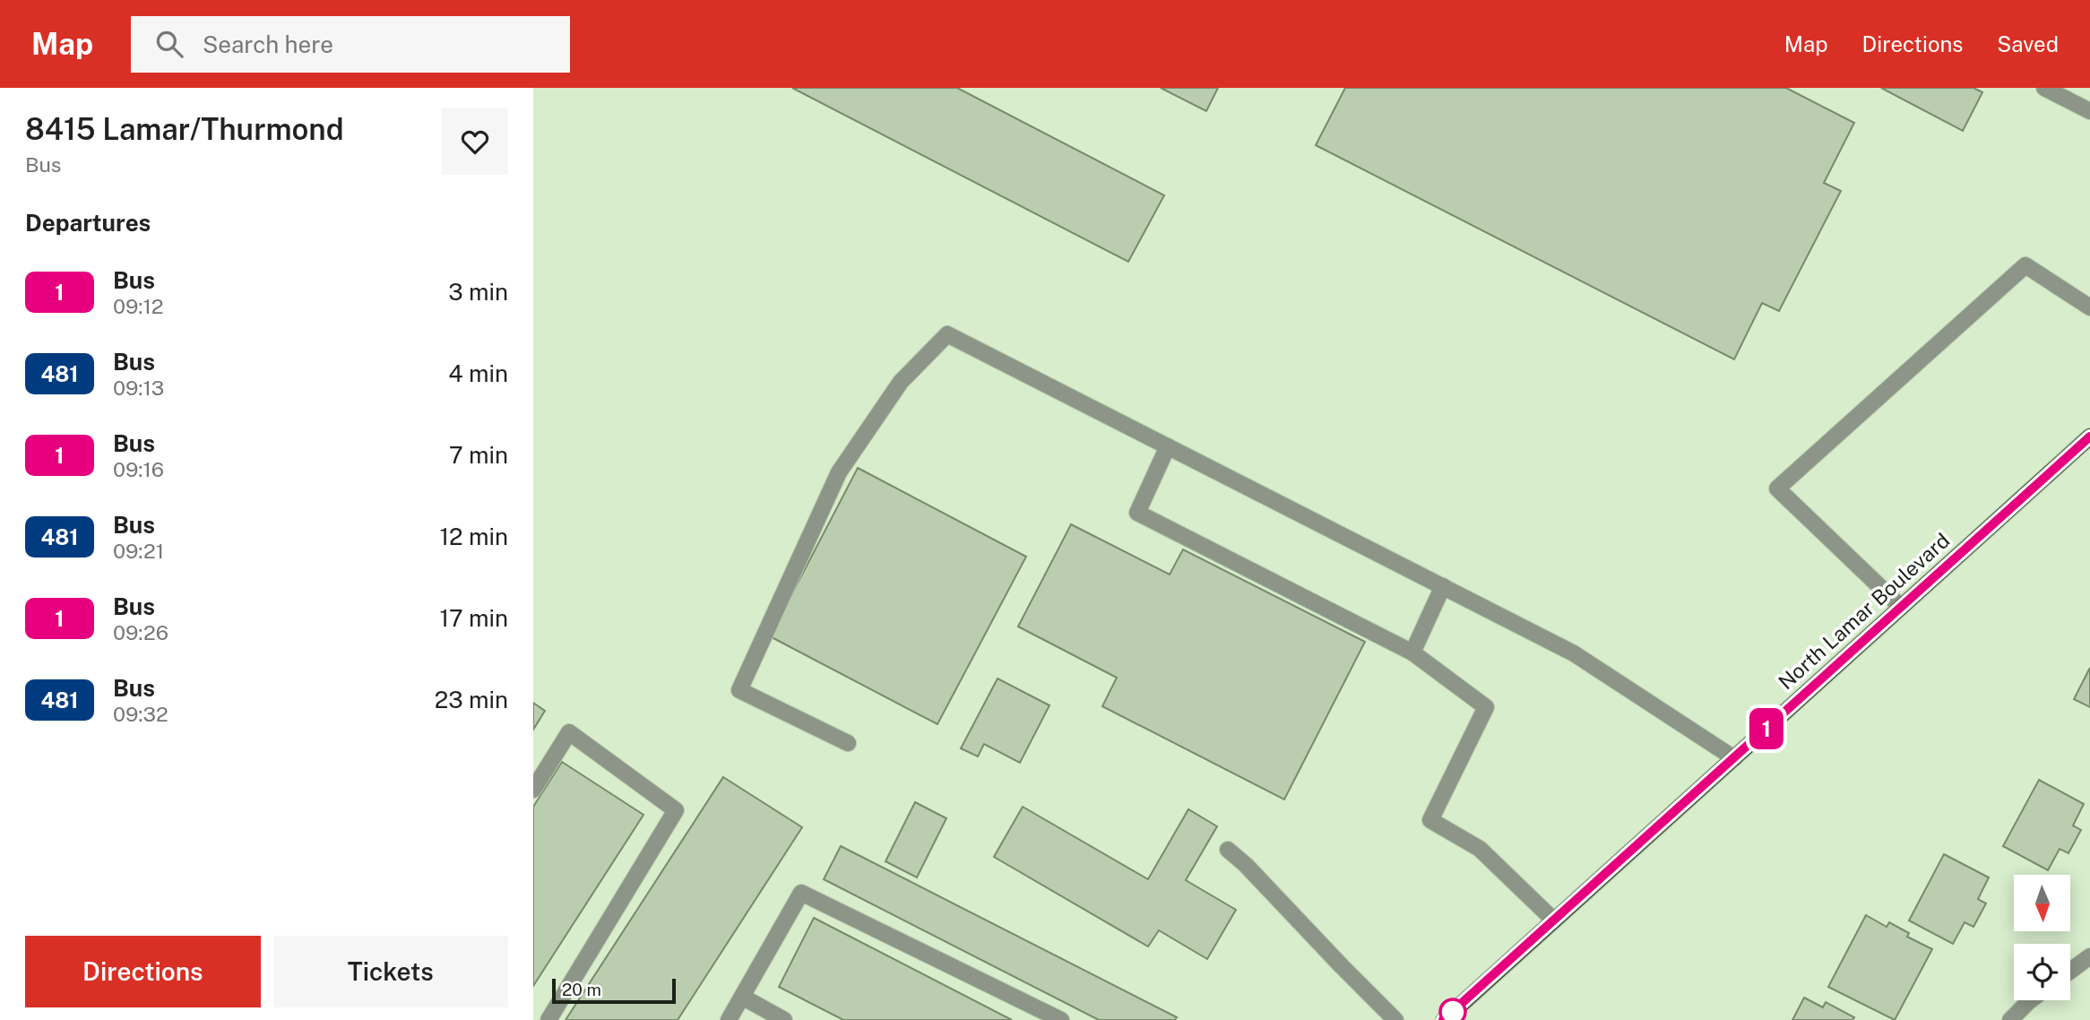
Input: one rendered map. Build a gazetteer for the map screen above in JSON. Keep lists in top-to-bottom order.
{
  "streets": {
    "main road": ["North Lamar Boulevard"]
  },
  "lines": ["bus line 1"],
  "scale_bar": "20 m",
  "north": "bottom",
  "page": {
    "header": "Map",
    "search": "Search here",
    "nav": ["Map", "Directions", "Saved"],
    "heading": [
      ["8415 Lamar/Thurmond", "Bus"],
      "Departures"
    ],
    "on_map": "1",
    "list": [
      {
        "mark": "1",
        "name": "Bus",
        "note": "09:12",
        "value": "3 min"
      },
      {
        "mark": "481",
        "name": "Bus",
        "note": "09:13",
        "value": "4 min"
      },
      {
        "mark": "1",
        "name": "Bus",
        "note": "09:16",
        "value": "7 min"
      },
      {
        "mark": "481",
        "name": "Bus",
        "note": "09:21",
        "value": "12 min"
      },
      {
        "mark": "1",
        "name": "Bus",
        "note": "09:26",
        "value": "17 min"
      },
      {
        "mark": "481",
        "name": "Bus",
        "note": "09:32",
        "value": "23 min"
      }
    ],
    "buttons": ["Directions", "Tickets"],
    "scale": "20 m"
  }
}
